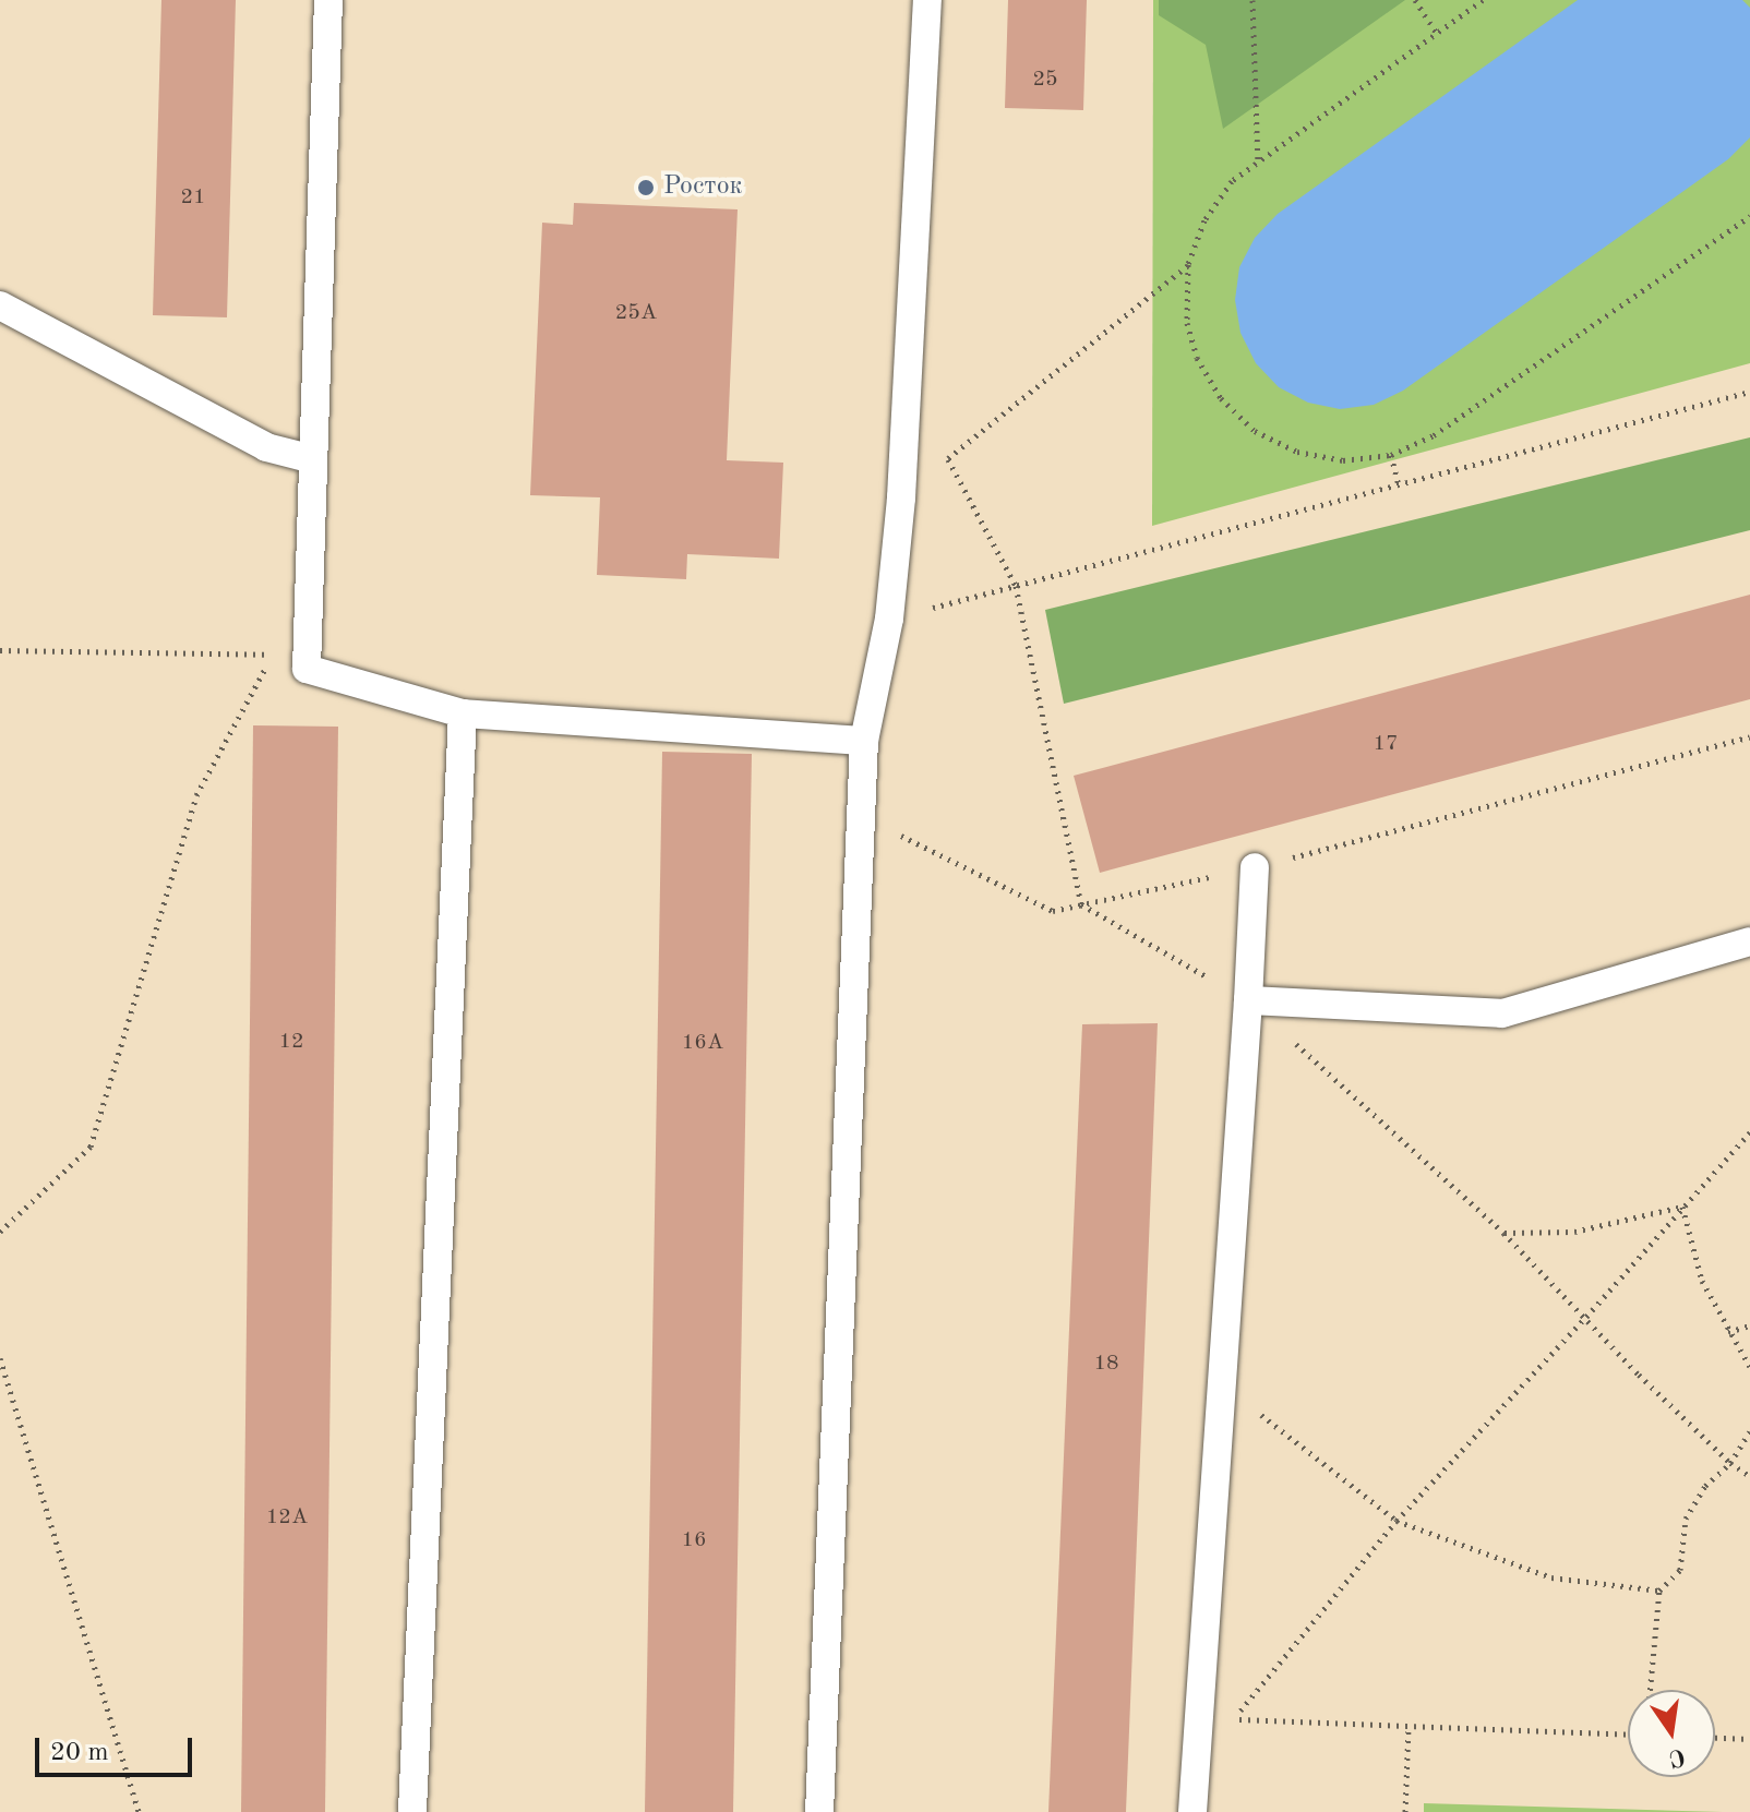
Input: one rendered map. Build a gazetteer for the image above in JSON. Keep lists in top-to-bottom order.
{
  "places": ["Росток"],
  "house_numbers": [
    "25",
    "21",
    "25А",
    "17",
    "12",
    "16А",
    "18",
    "12А",
    "16"
  ],
  "scale_bar": "20 m",
  "north": "bottom"
}
